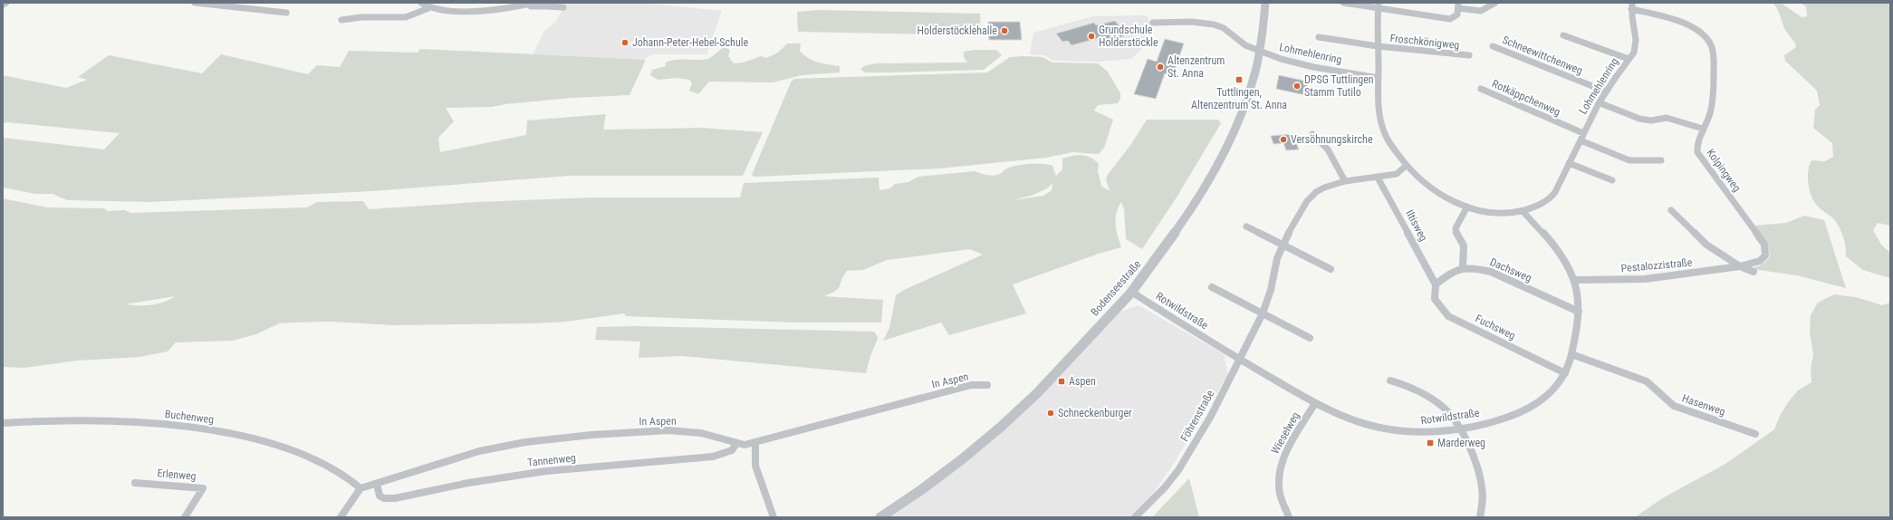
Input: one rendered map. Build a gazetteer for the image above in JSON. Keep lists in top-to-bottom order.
{
  "streets": {
    "street": [
      "Froschkönigweg",
      "Lohmehlenring",
      "Schneewittchenweg",
      "Rotkäppchenweg",
      "Kolpingweg",
      "Iltisweg",
      "Pestalozzistraße",
      "Dachsweg",
      "Bodenseestraße",
      "Rotwildstraße",
      "Fuchsweg",
      "In Aspen",
      "Hasenweg",
      "Föhrenstraße",
      "Buchenweg",
      "Wieselweg",
      "Tannenweg",
      "Erlenweg"
    ]
  },
  "crossings": [
    ["Froschkönigweg", "Lohmehlenring"],
    ["Lohmehlenring", "Schneewittchenweg"],
    ["Lohmehlenring", "Rotkäppchenweg"],
    ["Lohmehlenring", "Kolpingweg"],
    ["Lohmehlenring", "Bodenseestraße"],
    ["Lohmehlenring", "Rotwildstraße"],
    ["Lohmehlenring", "Föhrenstraße"],
    ["Kolpingweg", "Pestalozzistraße"],
    ["Iltisweg", "Fuchsweg"],
    ["Iltisweg", "Föhrenstraße"],
    ["Pestalozzistraße", "Rotwildstraße"],
    ["Dachsweg", "Rotwildstraße"],
    ["Bodenseestraße", "Rotwildstraße"],
    ["Rotwildstraße", "Fuchsweg"],
    ["Rotwildstraße", "Hasenweg"],
    ["Rotwildstraße", "Föhrenstraße"],
    ["Rotwildstraße", "Wieselweg"],
    ["In Aspen", "Buchenweg"],
    ["In Aspen", "Tannenweg"]
  ],
  "places": {
    "other": [
      "Holderstöcklehalle",
      "Grundschule Holderstöckle",
      "Johann-Peter-Hebel-Schule",
      "Altenzentrum St. Anna",
      "DPSG Tuttlingen Stamm Tutilo",
      "Versöhnungskirche",
      "Schneckenburger"
    ],
    "transit": ["Tuttlingen, Altenzentrum St. Anna", "Aspen", "Marderweg"]
  }
}
